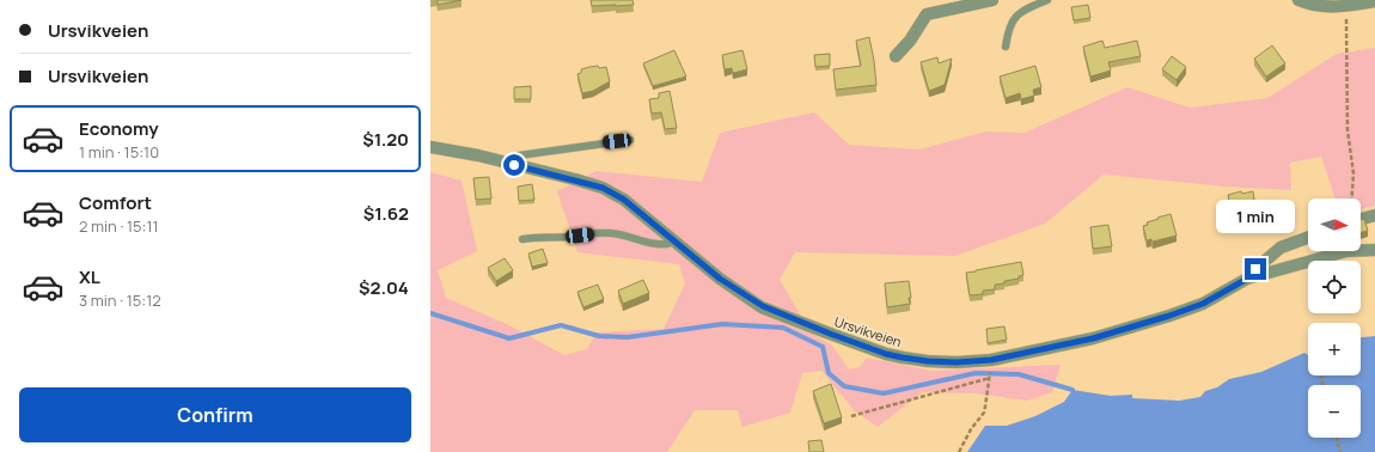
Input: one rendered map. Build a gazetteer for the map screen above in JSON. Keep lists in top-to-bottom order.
{
  "streets": {
    "street": ["Ursvikveien"]
  },
  "north": "right",
  "page": {
    "banner": ["Ursvikveien", "Ursvikveien"],
    "list": [
      {
        "name": "Economy",
        "note": "1 min · 15:10",
        "value": "$1.20"
      },
      {
        "name": "Comfort",
        "note": "2 min · 15:11",
        "value": "$1.62"
      },
      {
        "name": "XL",
        "note": "3 min · 15:12",
        "value": "$2.04"
      }
    ],
    "map_buttons": ["+", "−"],
    "bubble": "1 min",
    "buttons": "Confirm"
  }
}
